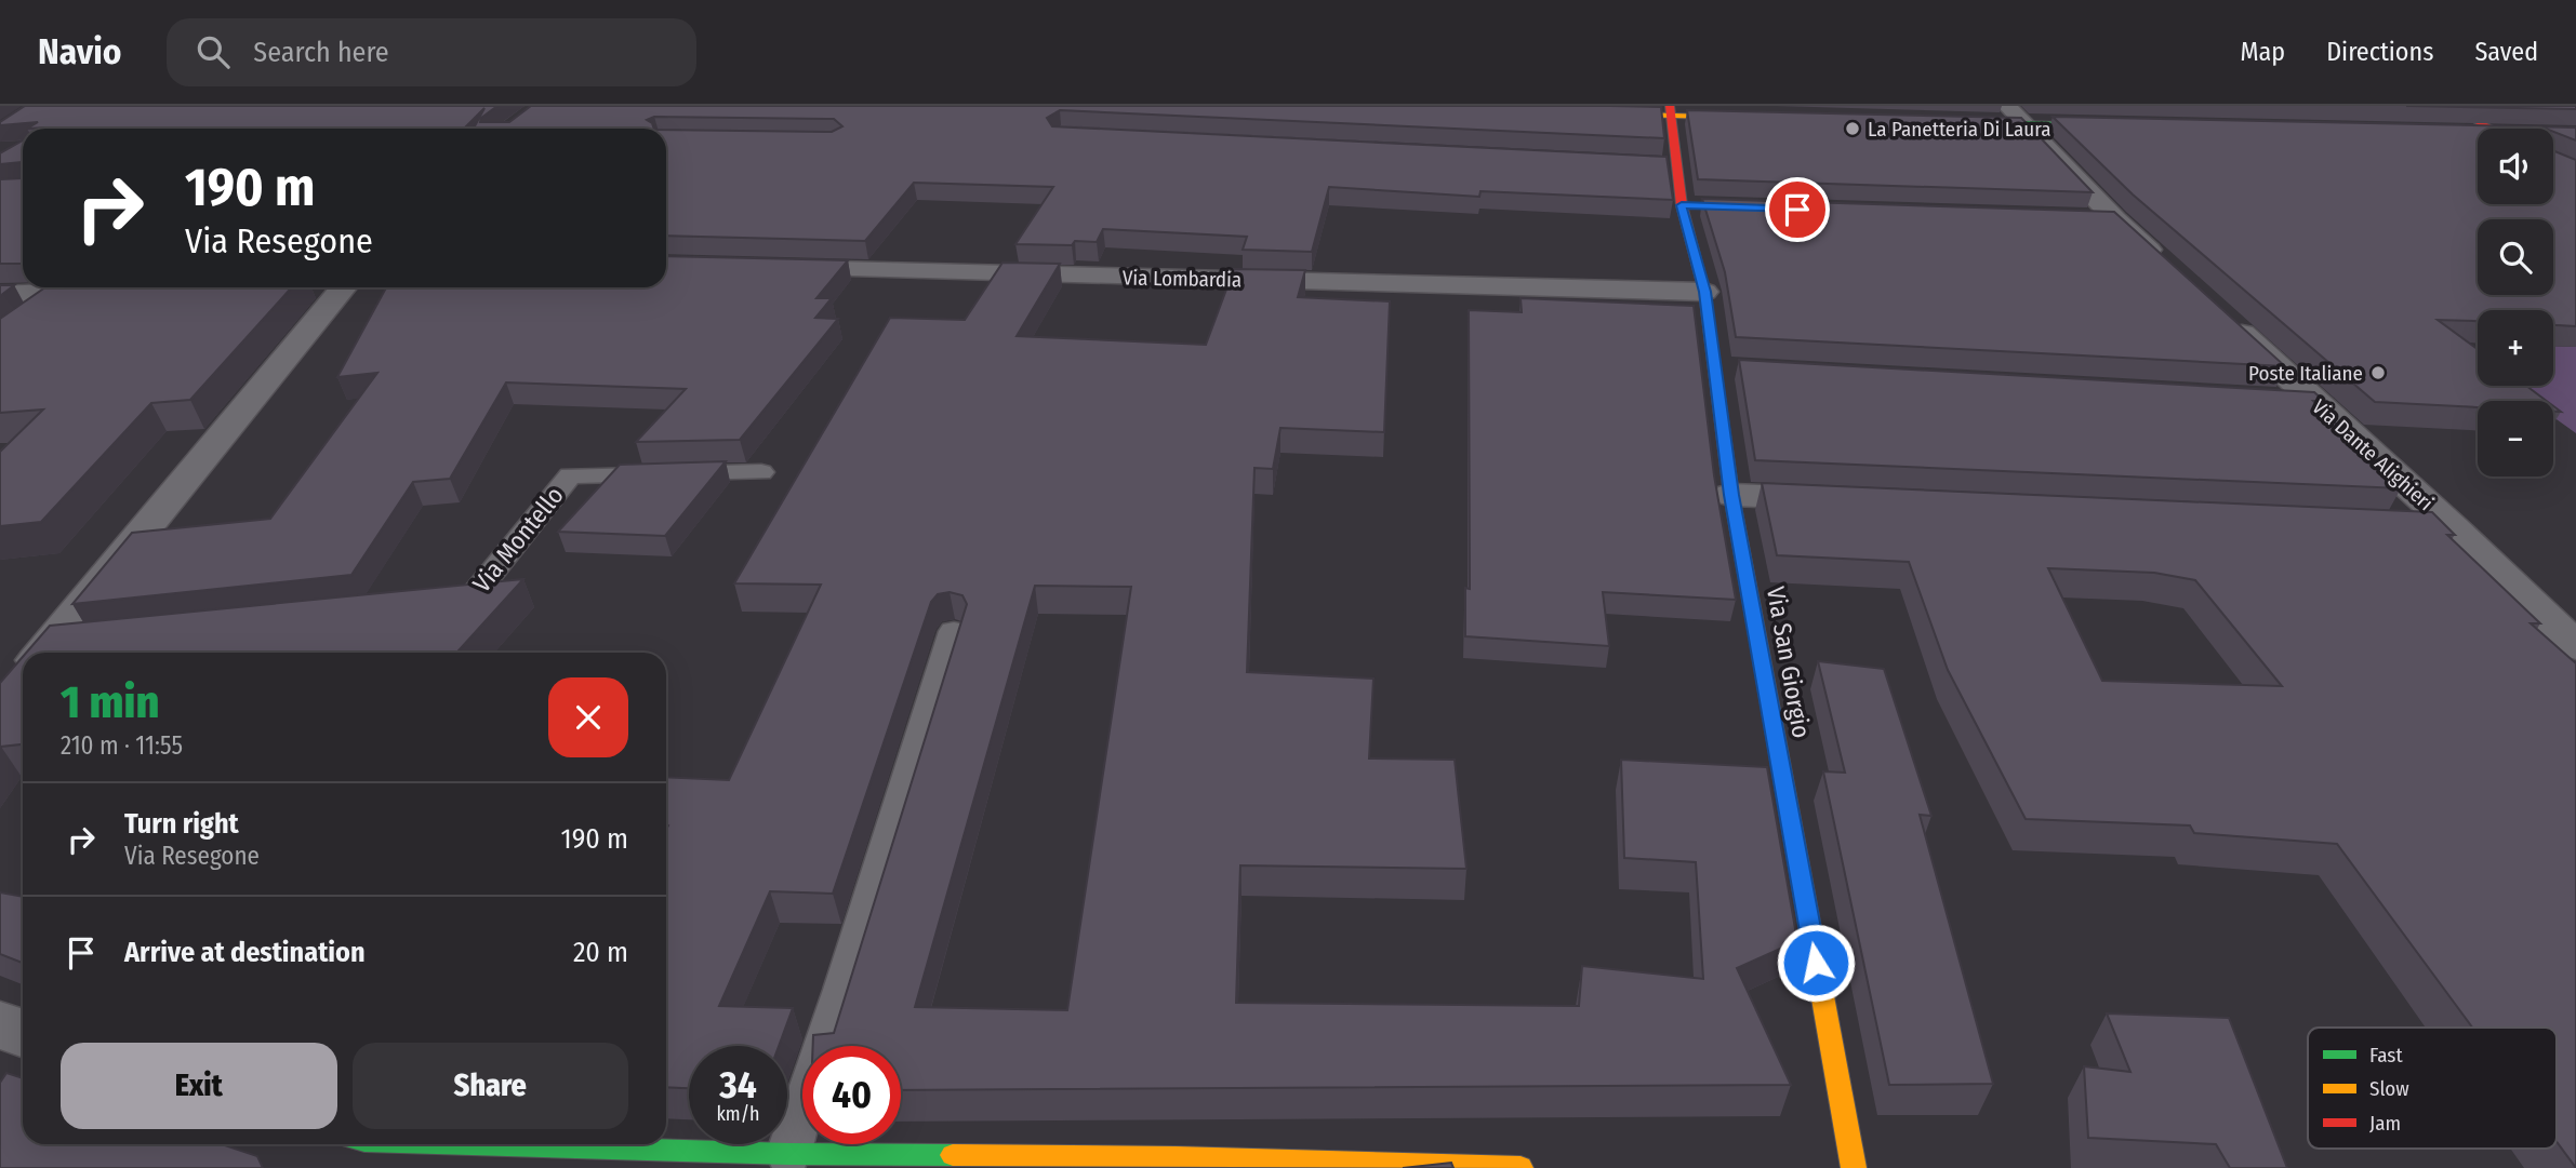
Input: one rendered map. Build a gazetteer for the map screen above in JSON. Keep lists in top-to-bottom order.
{
  "streets": {
    "street": ["Via Lombardia", "Via Dante Alighieri", "Via San Giorgio"],
    "lane": ["Via Montello"]
  },
  "crossings": [
    ["Via Lombardia", "Via San Giorgio"]
  ],
  "places": ["La Panetteria Di Laura", "Poste Italiane"],
  "legend": ["Fast", "Slow", "Jam"],
  "page": {
    "header": "Navio",
    "search": "Search here",
    "nav": ["Map", "Directions", "Saved"],
    "map_buttons": ["+", "−"],
    "turn": ["190 m", "Via Resegone"],
    "heading": ["1 min", "210 m · 11:55"],
    "list": [
      {
        "name": "Turn right",
        "note": "Via Resegone",
        "value": "190 m"
      },
      {
        "name": "Arrive at destination",
        "value": "20 m"
      }
    ],
    "buttons": ["Exit", "Share"],
    "speed": "34 km/h",
    "limit": "40"
  }
}
